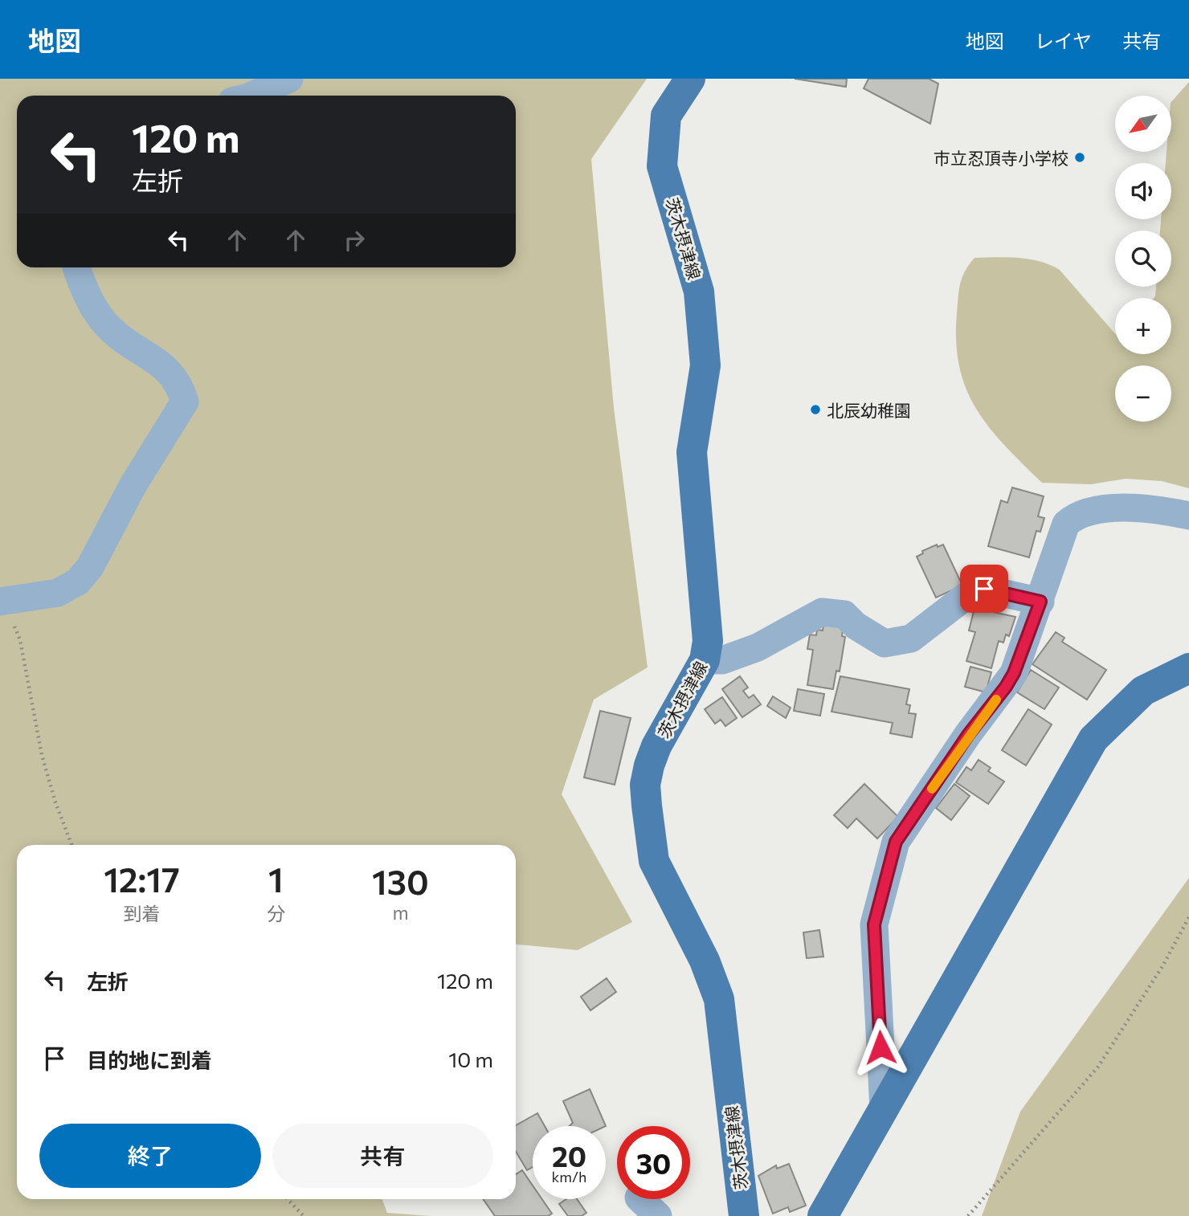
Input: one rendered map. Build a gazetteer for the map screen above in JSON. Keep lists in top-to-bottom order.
{
  "streets": {
    "main road": ["茨木摂津線"]
  },
  "places": ["市立忍頂寺小学校", "北辰幼稚園"],
  "north": "bottom left",
  "page": {
    "header": "地図",
    "nav": ["地図", "レイヤ", "共有"],
    "map_buttons": ["+", "−"],
    "turn": ["120 m", "左折"],
    "eta": [
      "12:17",
      "到着",
      "1",
      "分",
      "130",
      "m"
    ],
    "list": [
      {
        "name": "左折",
        "value": "120 m"
      },
      {
        "name": "目的地に到着",
        "value": "10 m"
      }
    ],
    "buttons": ["終了", "共有"],
    "speed": "20 km/h",
    "limit": "30"
  }
}
